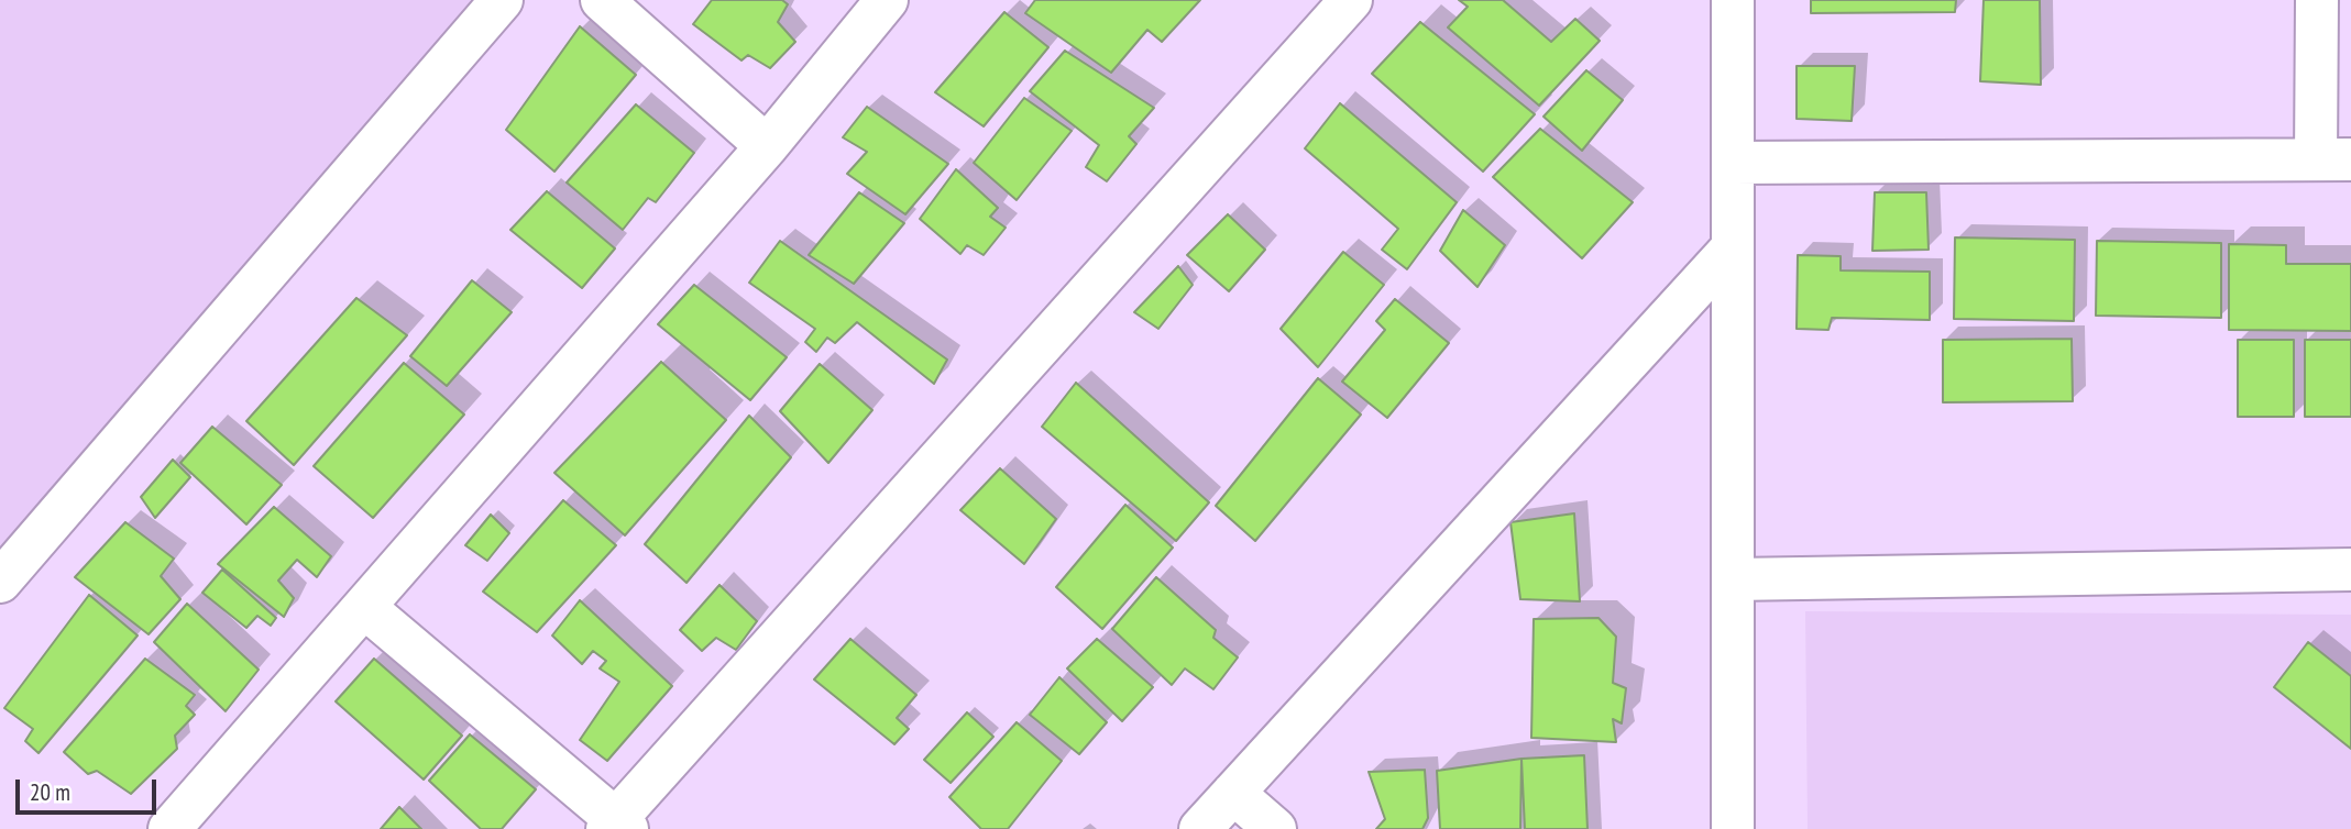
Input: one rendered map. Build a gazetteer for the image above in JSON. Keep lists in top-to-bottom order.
{
  "scale_bar": "20 m"
}
